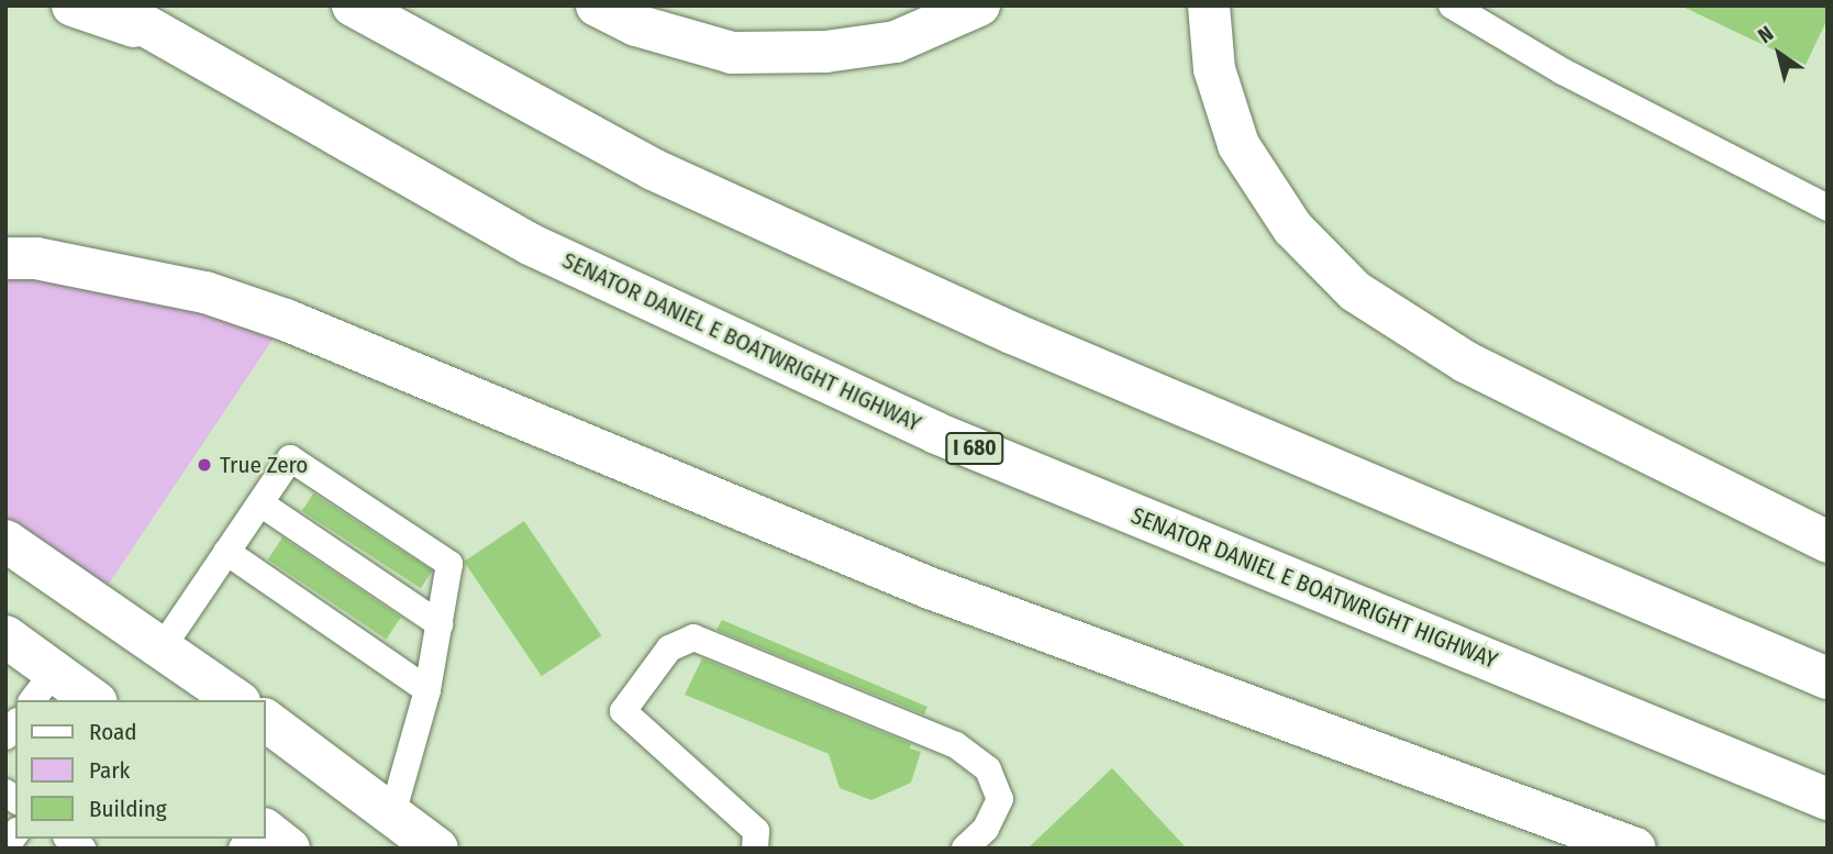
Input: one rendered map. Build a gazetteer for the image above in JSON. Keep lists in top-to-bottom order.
{
  "streets": {
    "main road": ["SENATOR DANIEL E BOATWRIGHT HIGHWAY", "I 680"]
  },
  "places": ["True Zero"],
  "legend": ["Road", "Park", "Building"],
  "north": "top left"
}
